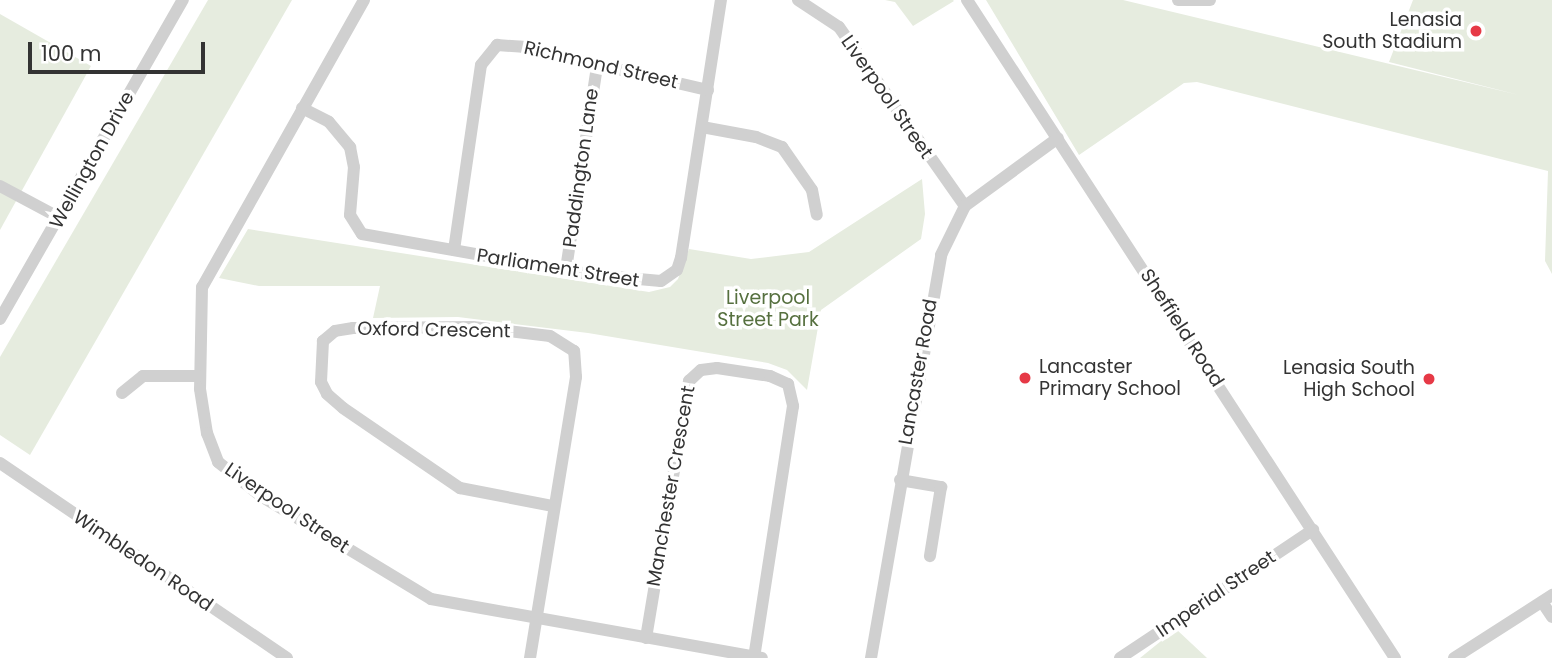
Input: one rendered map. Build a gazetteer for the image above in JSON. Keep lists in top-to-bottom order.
{
  "streets": {
    "street": [
      "Richmond Street",
      "Liverpool Street",
      "Wellington Drive",
      "Paddington Lane",
      "Parliament Street",
      "Sheffield Road",
      "Oxford Crescent",
      "Lancaster Road",
      "Manchester Crescent",
      "Wimbledon Road",
      "Imperial Street"
    ]
  },
  "crossings": [
    ["Richmond Street", "Paddington Lane"],
    ["Richmond Street", "Parliament Street"],
    ["Liverpool Street", "Parliament Street"],
    ["Liverpool Street", "Oxford Crescent"],
    ["Liverpool Street", "Lancaster Road"],
    ["Liverpool Street", "Manchester Crescent"],
    ["Paddington Lane", "Parliament Street"],
    ["Sheffield Road", "Imperial Street"]
  ],
  "parks": ["Liverpool Street Park"],
  "places": ["Lenasia South Stadium", "Lancaster Primary School", "Lenasia South High School"],
  "scale_bar": "100 m"
}
